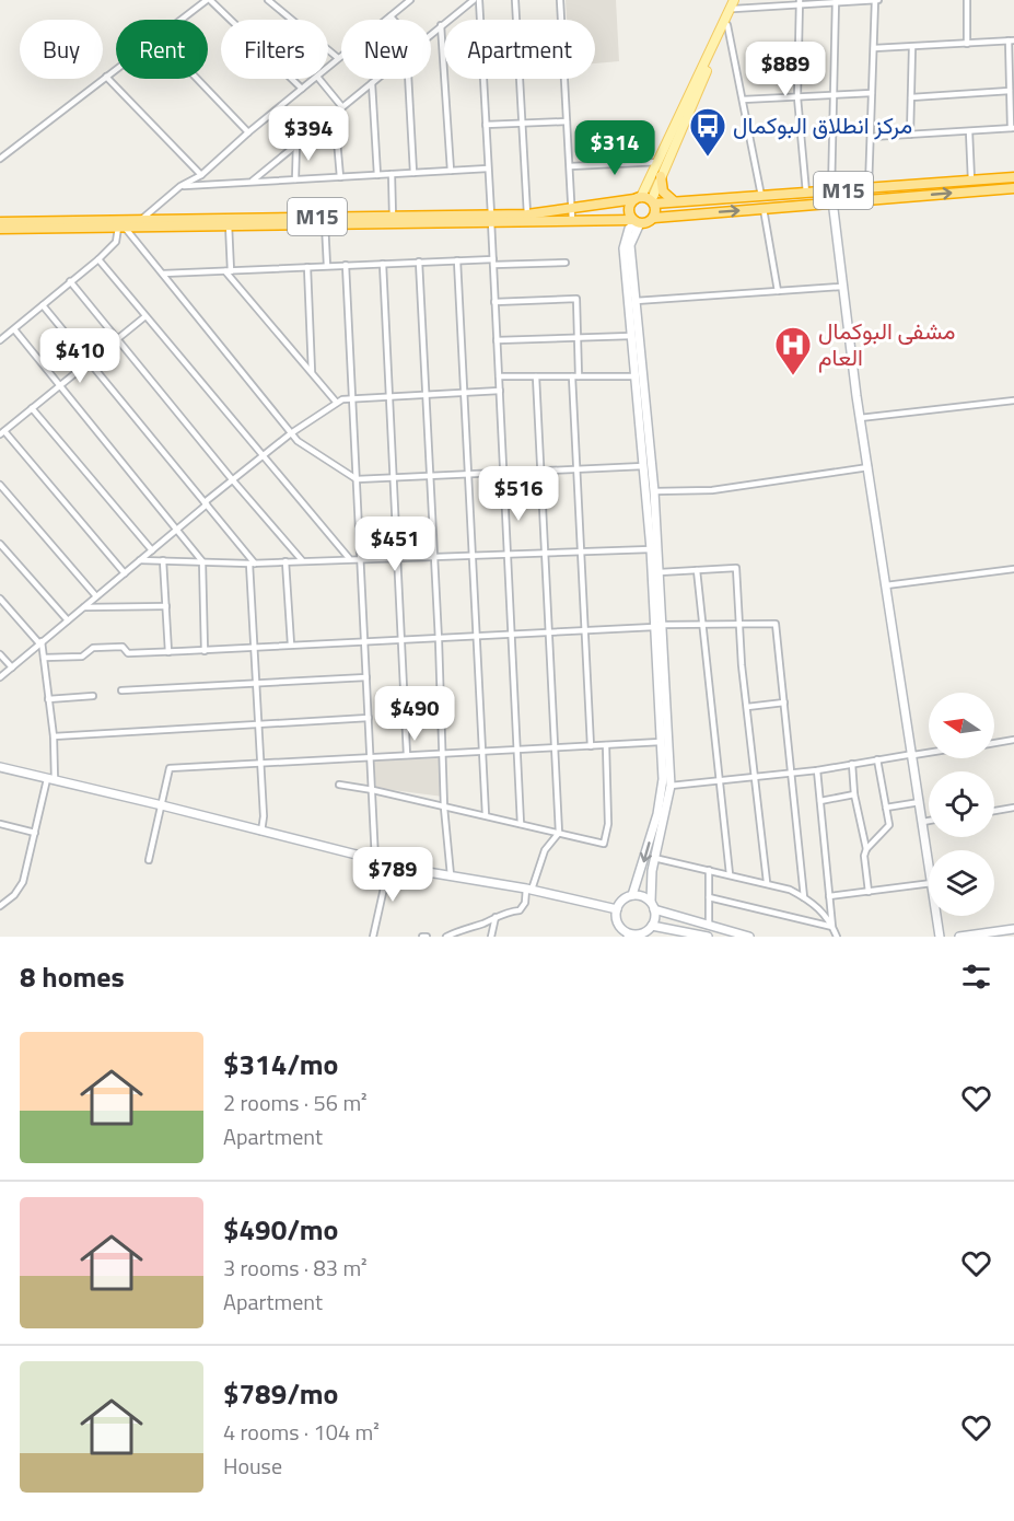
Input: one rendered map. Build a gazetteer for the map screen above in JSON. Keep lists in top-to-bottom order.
{
  "streets": {
    "highway": ["M15"]
  },
  "places": {
    "bus stop": ["مركز انطلاق البوكمال"],
    "hospital": ["مشفى البوكمال العام"]
  },
  "north": "left",
  "page": {
    "chip": [
      "Buy",
      "Rent",
      "Filters",
      "New",
      "Apartment"
    ],
    "price": [
      "$889",
      "$394",
      "$314",
      "$410",
      "$516",
      "$451",
      "$490",
      "$789"
    ],
    "heading": "8 homes",
    "list": [
      {
        "name": "$314/mo",
        "note": "2 rooms · 56 m² · Apartment"
      },
      {
        "name": "$490/mo",
        "note": "3 rooms · 83 m² · Apartment"
      },
      {
        "name": "$789/mo",
        "note": "4 rooms · 104 m² · House"
      }
    ]
  }
}
